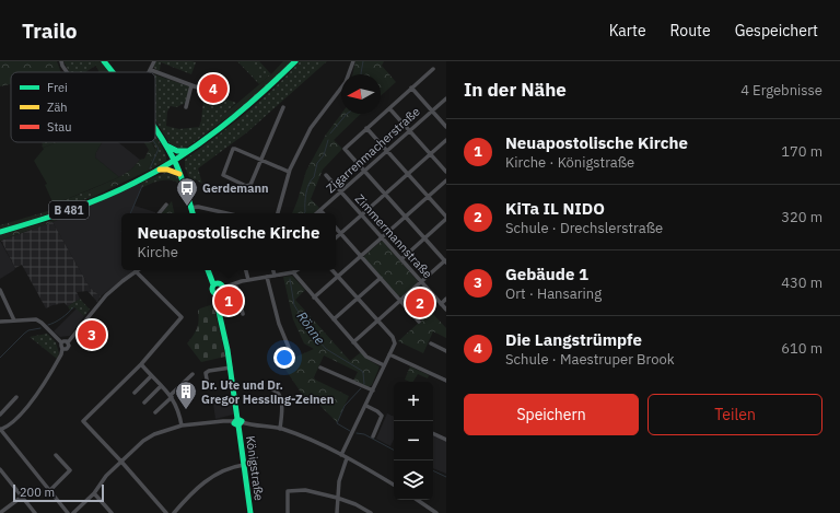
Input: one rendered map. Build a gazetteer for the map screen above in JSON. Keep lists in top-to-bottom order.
{
  "streets": {
    "main road": ["B 481", "Königstraße"],
    "street": ["Zigarrenmacherstraße", "Zimmermannstraße"]
  },
  "crossings": [
    ["Zigarrenmacherstraße", "Zimmermannstraße"]
  ],
  "water": ["Rönne"],
  "places": {
    "bus stop": ["Gerdemann"],
    "building": ["Dr. Ute und Dr. Gregor Hessling-Zeinen"]
  },
  "legend": ["Frei", "Zäh", "Stau"],
  "scale_bar": "200 m",
  "north": "left",
  "page": {
    "header": "Trailo",
    "nav": ["Karte", "Route", "Gespeichert"],
    "heading": ["In der Nähe", "4 Ergebnisse"],
    "pins": [
      "4",
      "1",
      "2",
      "3"
    ],
    "list": [
      {
        "mark": "1",
        "name": "Neuapostolische Kirche",
        "note": "Kirche · Königstraße",
        "value": "170 m"
      },
      {
        "mark": "2",
        "name": "KiTa IL NIDO",
        "note": "Schule · Drechslerstraße",
        "value": "320 m"
      },
      {
        "mark": "3",
        "name": "Gebäude 1",
        "note": "Ort · Hansaring",
        "value": "430 m"
      },
      {
        "mark": "4",
        "name": "Die Langstrümpfe",
        "note": "Schule · Maestruper Brook",
        "value": "610 m"
      }
    ],
    "popup": ["Neuapostolische Kirche", "Kirche"],
    "buttons": ["Speichern", "Teilen"],
    "map_buttons": ["+", "−"],
    "scale": "200 m"
  }
}
